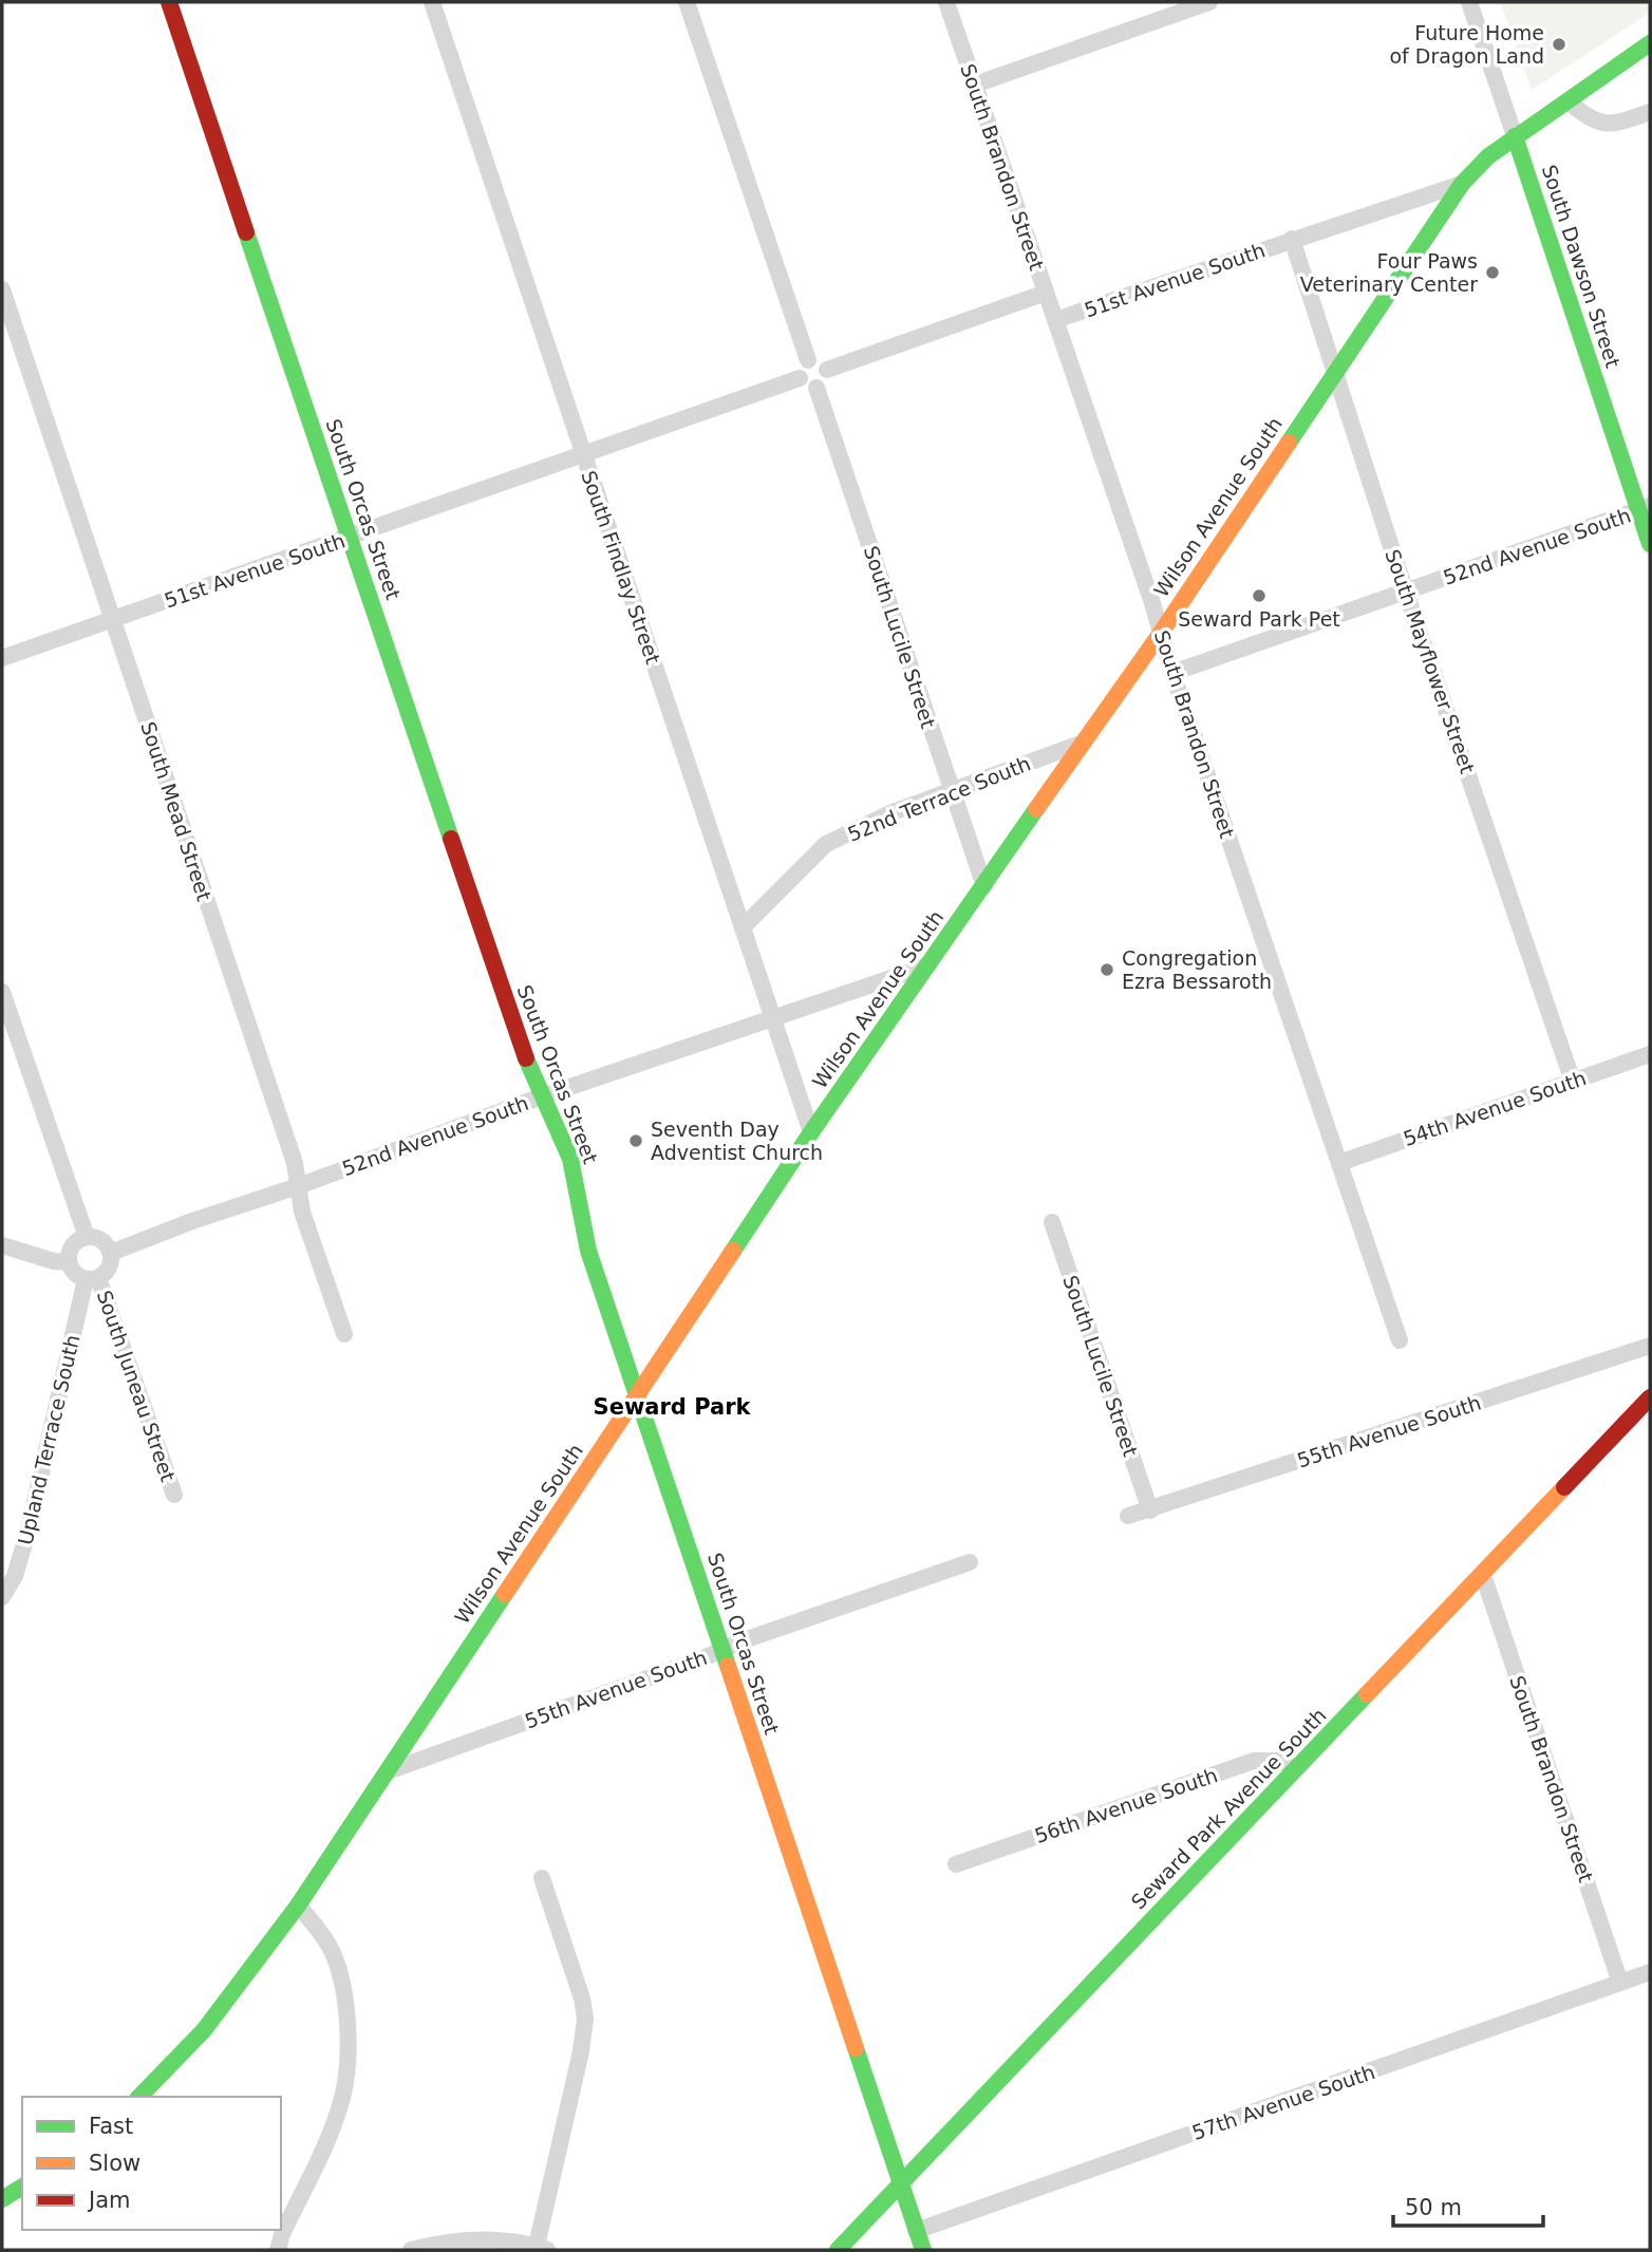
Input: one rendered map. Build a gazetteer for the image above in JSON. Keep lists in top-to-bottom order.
{
  "streets": {
    "street": [
      "South Brandon Street",
      "South Dawson Street",
      "51st Avenue South",
      "Wilson Avenue South",
      "South Orcas Street",
      "52nd Avenue South",
      "South Findlay Street",
      "South Lucile Street",
      "South Mayflower Street",
      "52nd Terrace South",
      "South Mead Street",
      "54th Avenue South",
      "South Juneau Street",
      "55th Avenue South",
      "Upland Terrace South",
      "56th Avenue South",
      "Seward Park Avenue South",
      "57th Avenue South"
    ]
  },
  "crossings": [
    ["South Brandon Street", "51st Avenue South"],
    ["South Brandon Street", "Wilson Avenue South"],
    ["South Brandon Street", "52nd Avenue South"],
    ["South Brandon Street", "54th Avenue South"],
    ["South Brandon Street", "Seward Park Avenue South"],
    ["South Brandon Street", "57th Avenue South"],
    ["South Dawson Street", "Wilson Avenue South"],
    ["South Dawson Street", "52nd Avenue South"],
    ["51st Avenue South", "Wilson Avenue South"],
    ["51st Avenue South", "South Orcas Street"],
    ["51st Avenue South", "South Findlay Street"],
    ["51st Avenue South", "South Lucile Street"],
    ["51st Avenue South", "South Mayflower Street"],
    ["51st Avenue South", "South Mead Street"],
    ["Wilson Avenue South", "South Orcas Street"],
    ["Wilson Avenue South", "52nd Avenue South"],
    ["Wilson Avenue South", "South Findlay Street"],
    ["Wilson Avenue South", "South Lucile Street"],
    ["Wilson Avenue South", "South Mayflower Street"],
    ["Wilson Avenue South", "52nd Terrace South"],
    ["Wilson Avenue South", "55th Avenue South"],
    ["South Orcas Street", "52nd Avenue South"],
    ["South Orcas Street", "55th Avenue South"],
    ["South Orcas Street", "Seward Park Avenue South"],
    ["South Orcas Street", "57th Avenue South"],
    ["52nd Avenue South", "South Findlay Street"],
    ["52nd Avenue South", "South Mayflower Street"],
    ["52nd Avenue South", "South Mead Street"],
    ["52nd Avenue South", "South Juneau Street"],
    ["52nd Avenue South", "Upland Terrace South"],
    ["South Findlay Street", "52nd Terrace South"],
    ["South Lucile Street", "52nd Terrace South"],
    ["South Lucile Street", "55th Avenue South"],
    ["South Mayflower Street", "54th Avenue South"],
    ["South Juneau Street", "Upland Terrace South"],
    ["56th Avenue South", "Seward Park Avenue South"]
  ],
  "districts": ["Seward Park"],
  "places": [
    "Future Home of Dragon Land",
    "Four Paws Veterinary Center",
    "Seward Park Pet",
    "Congregation Ezra Bessaroth",
    "Seventh Day Adventist Church"
  ],
  "legend": ["Fast", "Slow", "Jam"],
  "scale_bar": "50 m"
}
